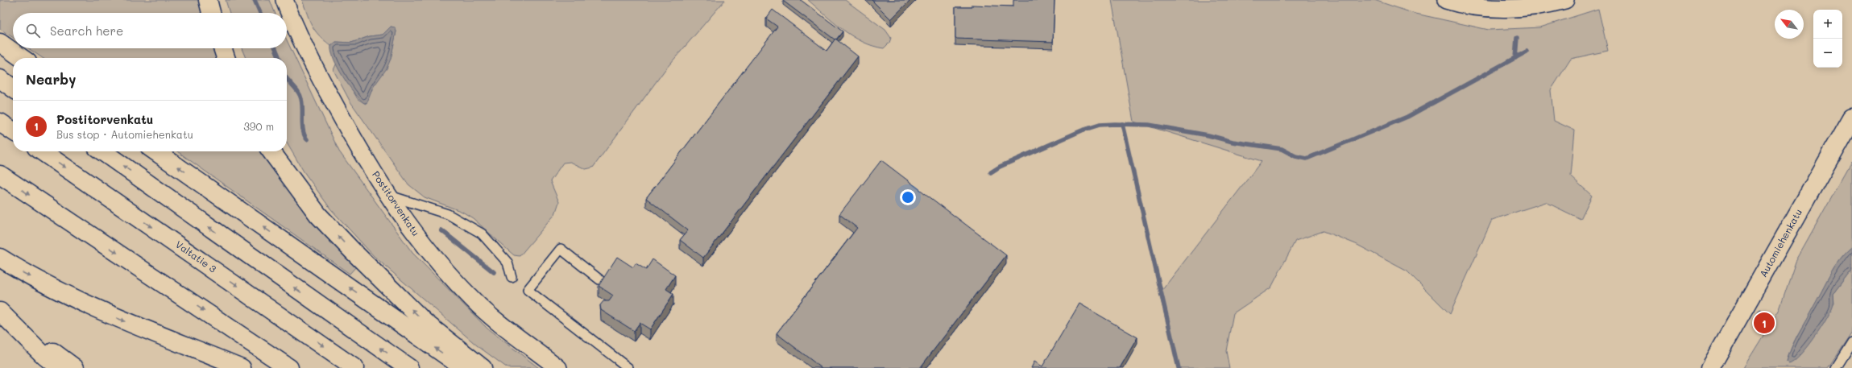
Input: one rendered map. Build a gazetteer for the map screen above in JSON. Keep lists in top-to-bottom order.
{
  "streets": {
    "main road": ["Automiehenkatu", "Valtatie 3"],
    "street": ["Postitorvenkatu"]
  },
  "north": "top left",
  "page": {
    "map_buttons": ["+", "−"],
    "search": "Search here",
    "heading": "Nearby",
    "list": [
      {
        "mark": "1",
        "name": "Postitorvenkatu",
        "note": "Bus stop · Automiehenkatu",
        "value": "390 m"
      }
    ],
    "pins": "1"
  }
}
